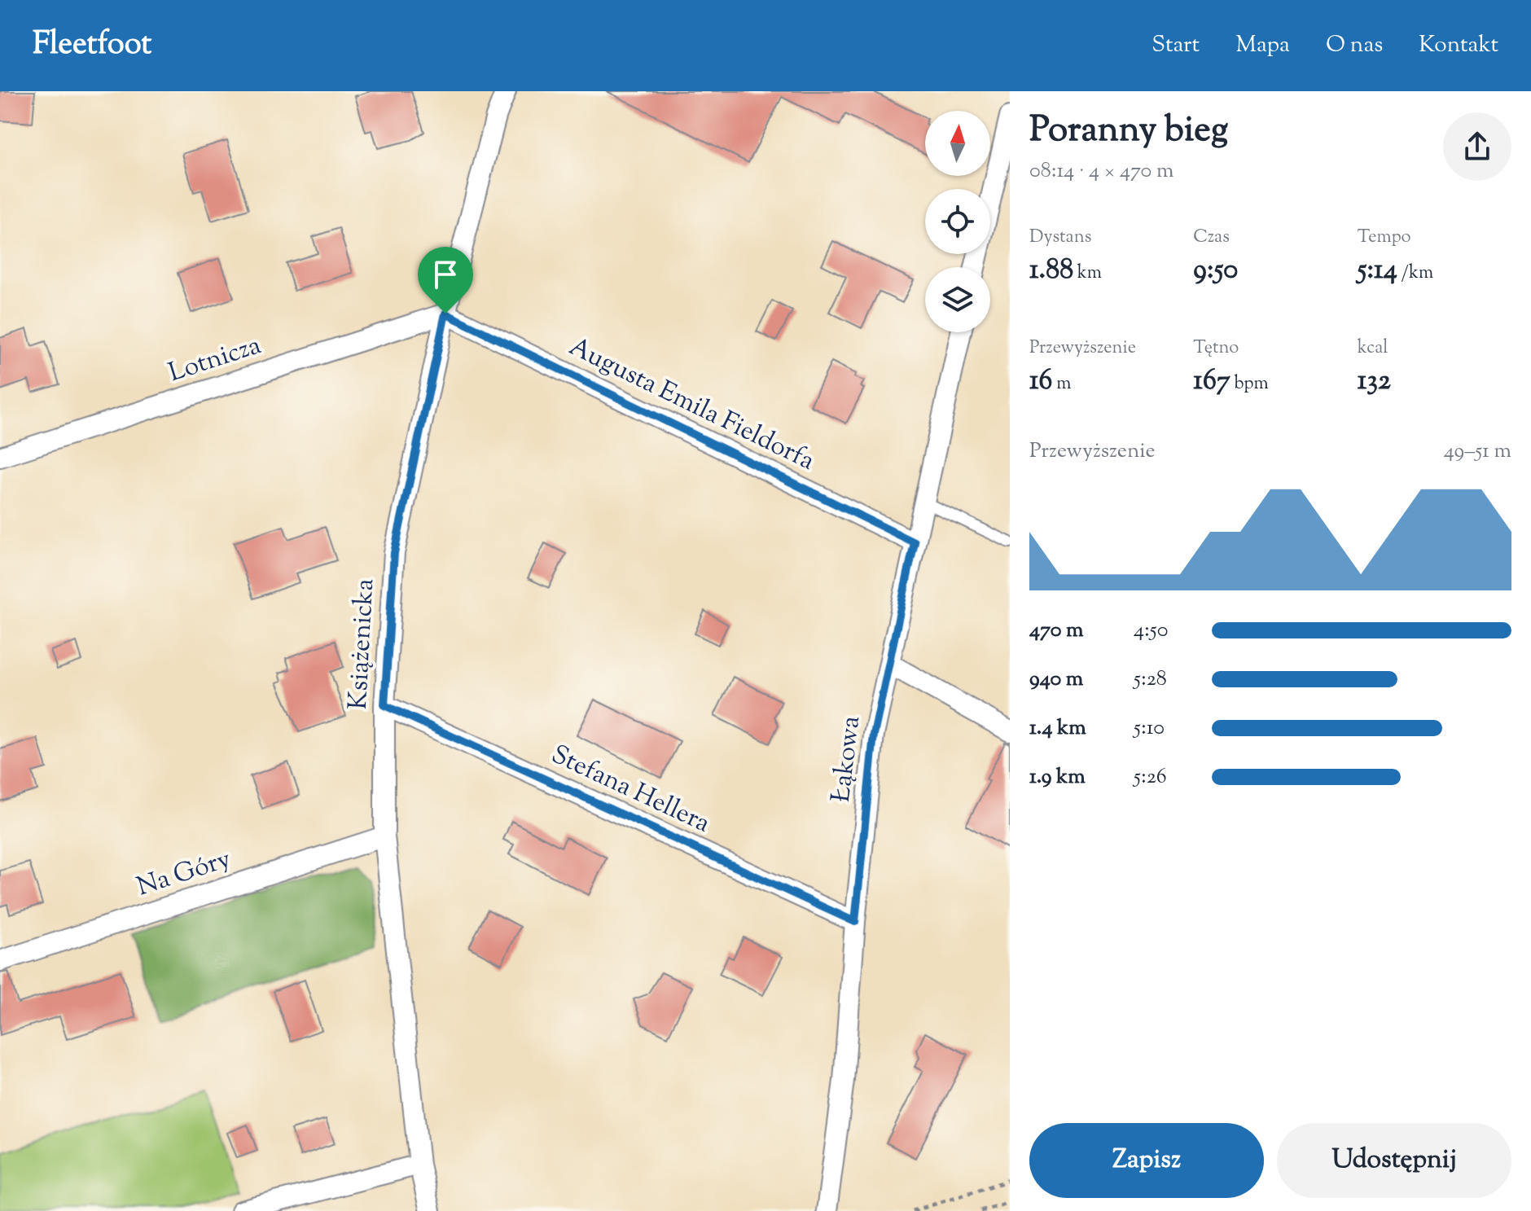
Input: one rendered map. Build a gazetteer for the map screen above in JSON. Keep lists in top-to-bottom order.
{
  "streets": {
    "street": [
      "Lotnicza",
      "Augusta Emila Fieldorfa",
      "Książenicka",
      "Łąkowa",
      "Stefana Hellera",
      "Na Góry"
    ]
  },
  "crossings": [
    ["Lotnicza", "Augusta Emila Fieldorfa"],
    ["Lotnicza", "Książenicka"],
    ["Augusta Emila Fieldorfa", "Książenicka"],
    ["Augusta Emila Fieldorfa", "Łąkowa"],
    ["Książenicka", "Stefana Hellera"],
    ["Książenicka", "Na Góry"],
    ["Łąkowa", "Stefana Hellera"]
  ],
  "north": "top",
  "page": {
    "header": "Fleetfoot",
    "nav": [
      "Start",
      "Mapa",
      "O nas",
      "Kontakt"
    ],
    "heading": ["Poranny bieg", "08:14 · 4 × 470 m"],
    "stats": [
      ["Dystans", "1.88 km"],
      ["Czas", "9:50"],
      ["Tempo", "5:14 /km"],
      ["Przewyższenie", "16 m"],
      ["Tętno", "167 bpm"],
      ["kcal", "132"]
    ],
    "chart": ["Przewyższenie", "49–51 m"],
    "list": [
      {
        "name": "470 m",
        "note": "4:50"
      },
      {
        "name": "940 m",
        "note": "5:28"
      },
      {
        "name": "1.4 km",
        "note": "5:10"
      },
      {
        "name": "1.9 km",
        "note": "5:26"
      }
    ],
    "buttons": ["Zapisz", "Udostępnij"]
  }
}
